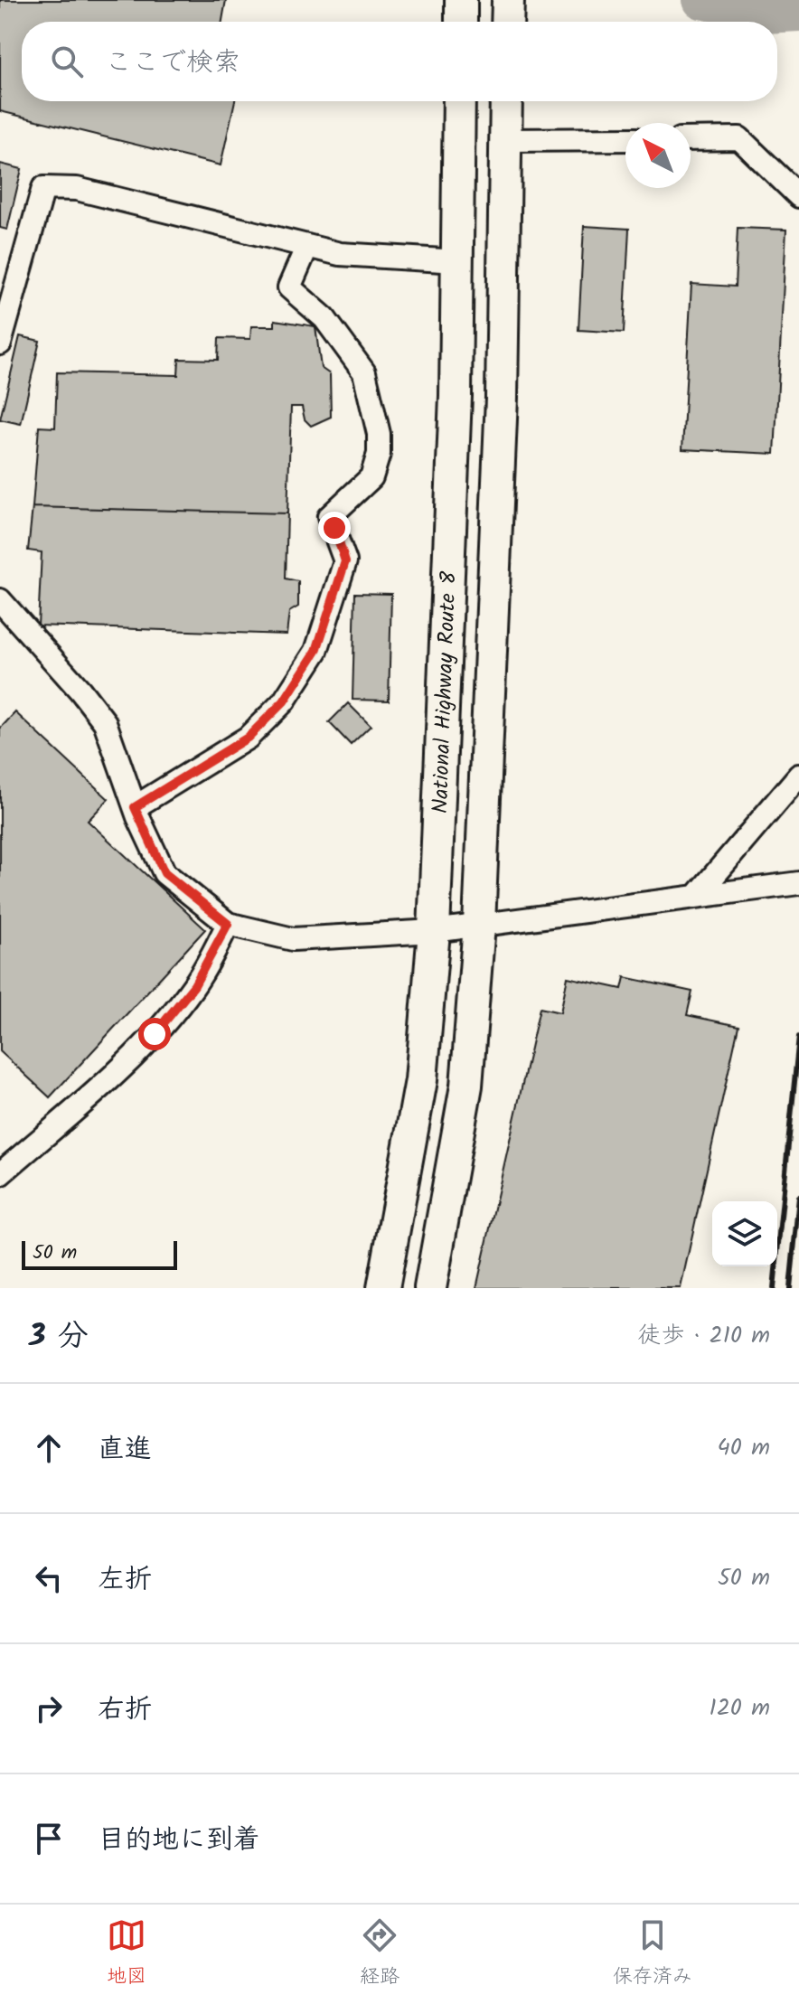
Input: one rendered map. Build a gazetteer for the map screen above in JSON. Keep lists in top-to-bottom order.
{
  "streets": {
    "highway": ["National Highway Route 8"]
  },
  "scale_bar": "50 m",
  "north": "top left",
  "page": {
    "search": "ここで検索",
    "scale": "50 m",
    "heading": ["3 分", "徒歩 · 210 m"],
    "list": [
      ["直進", "40 m"],
      ["左折", "50 m"],
      ["右折", "120 m"],
      "目的地に到着"
    ],
    "nav": ["地図", "経路", "保存済み"]
  }
}
